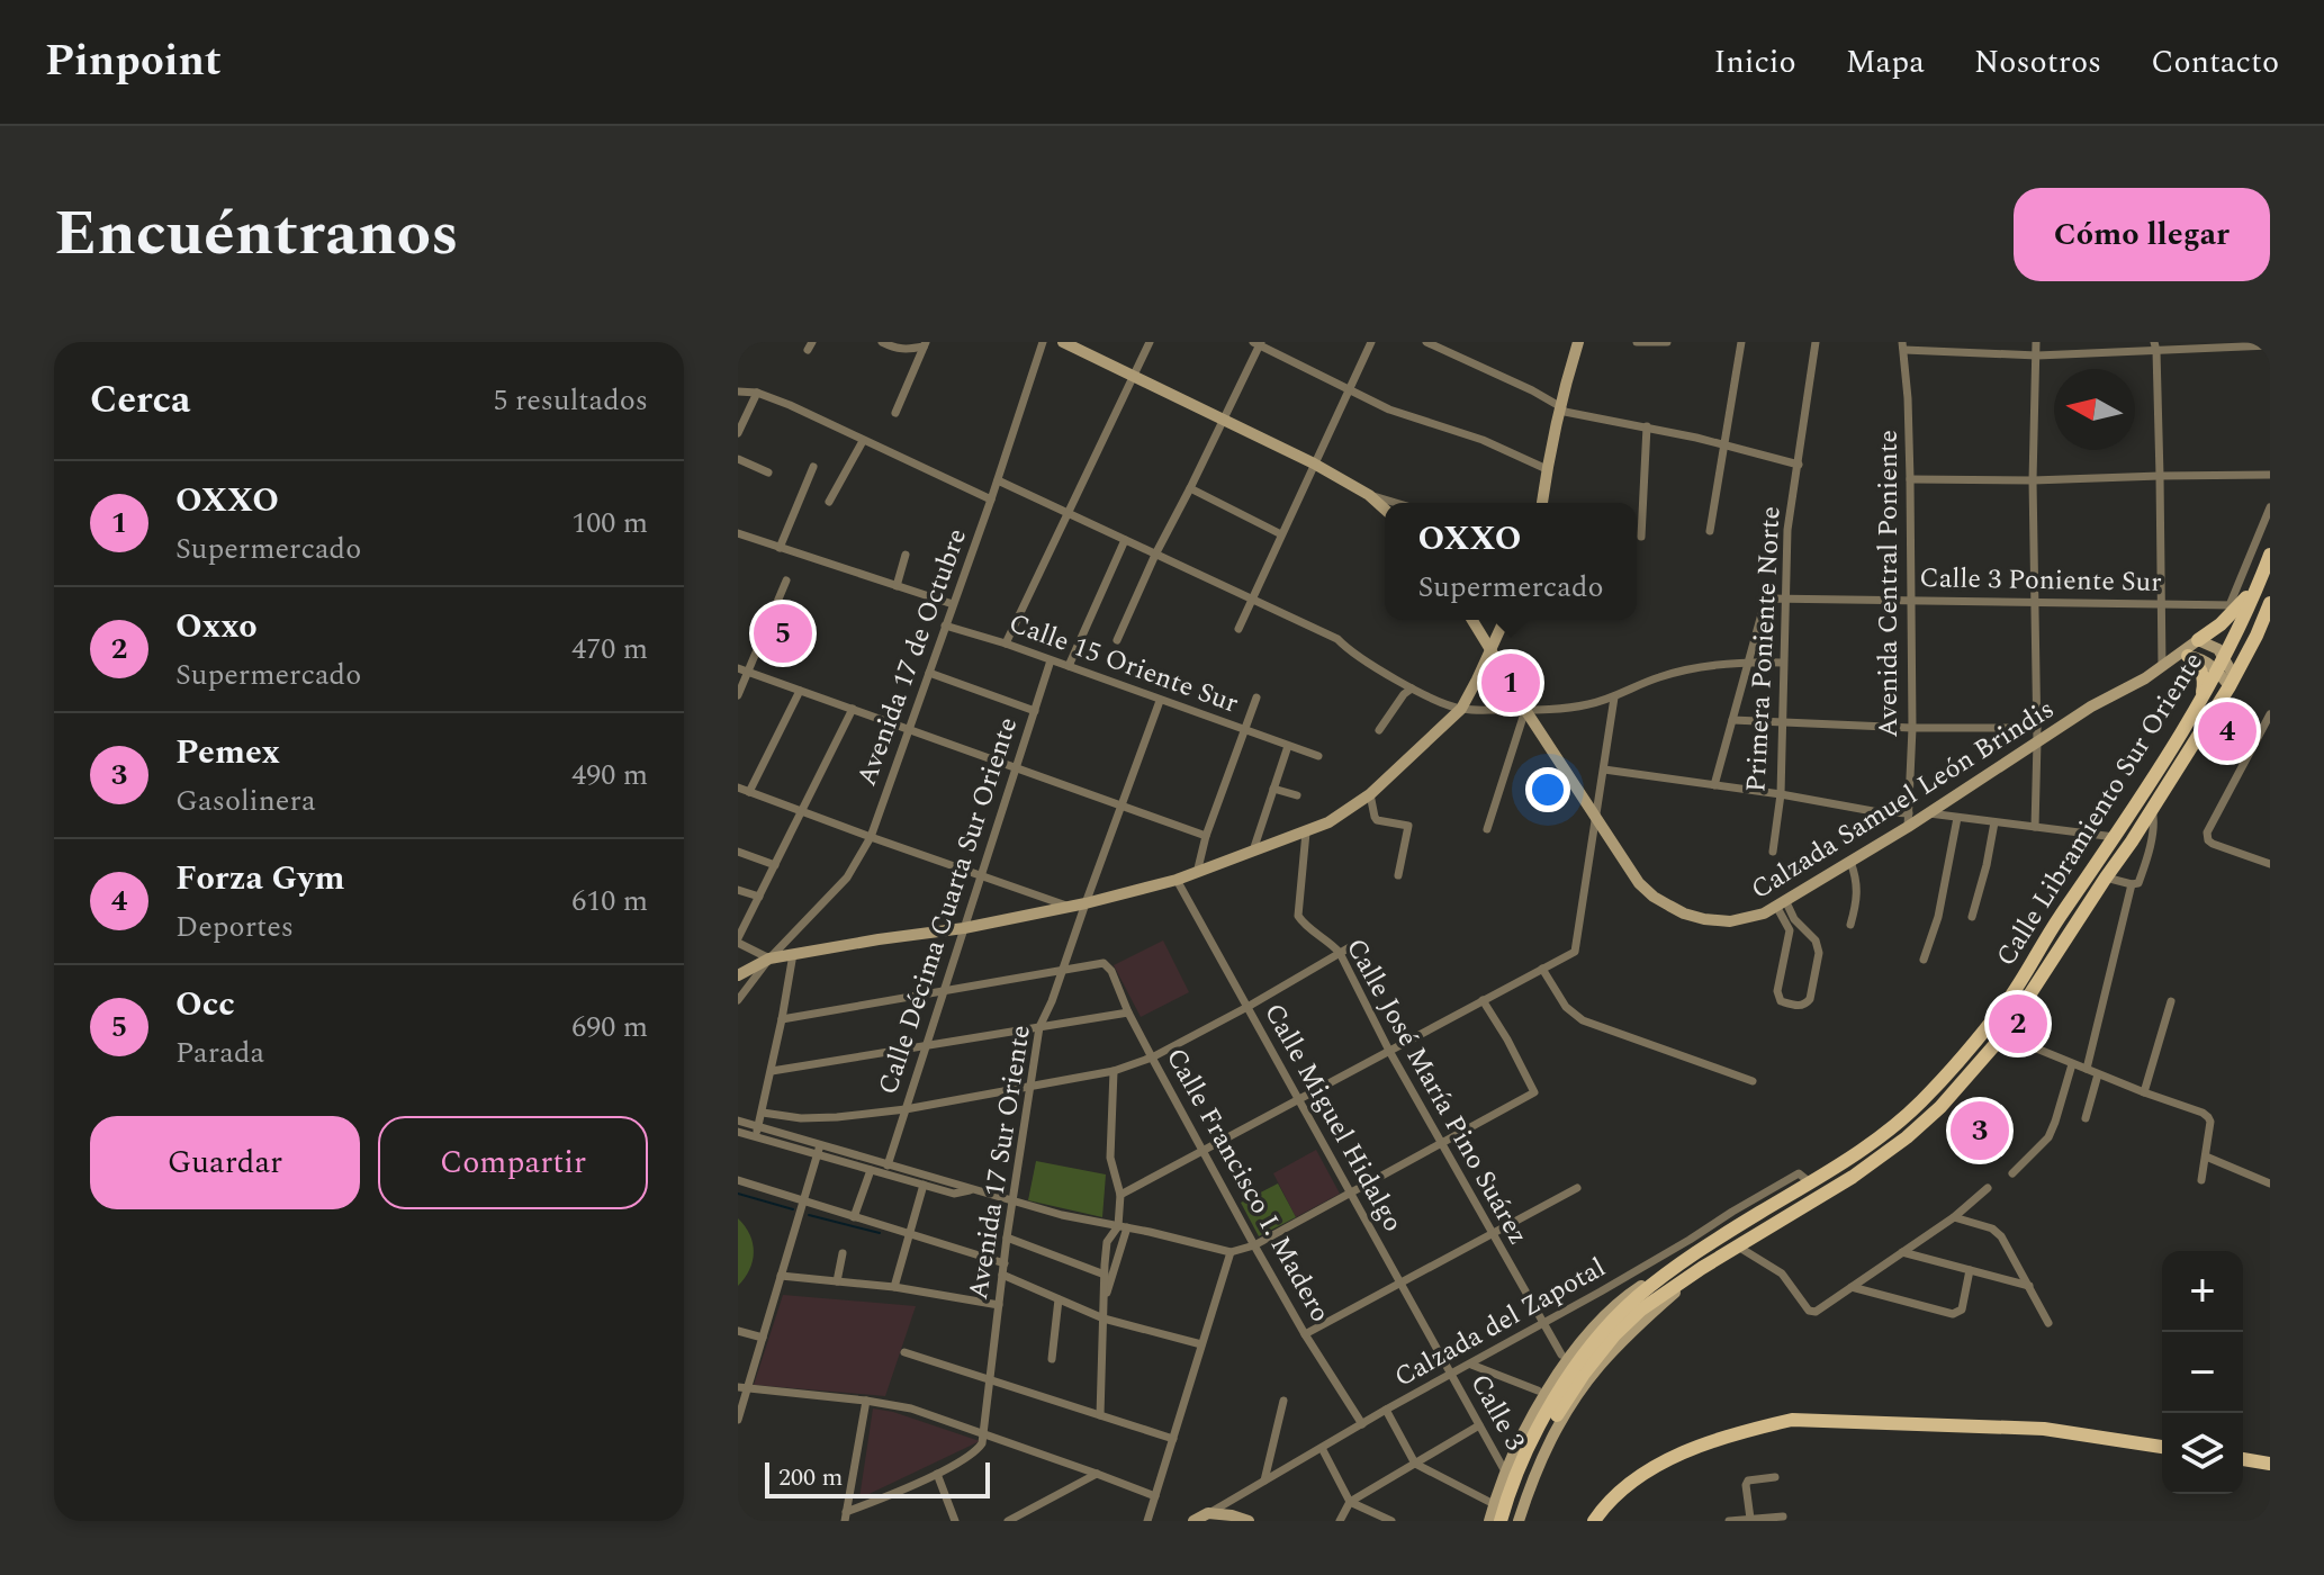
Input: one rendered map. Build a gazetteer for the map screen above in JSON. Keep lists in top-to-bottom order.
{
  "streets": {
    "main road": ["Calle Libramiento Sur Oriente"],
    "street": [
      "Calle 3 Poniente Sur",
      "Avenida Central Poniente",
      "Primera Poniente Norte",
      "Avenida 17 de Octubre",
      "Calle 15 Oriente Sur",
      "Calzada Samuel León Brindis",
      "Calle Décima Cuarta Sur Oriente",
      "Calle José María Pino Suárez",
      "Calle Miguel Hidalgo",
      "Avenida 17 Sur Oriente",
      "Calle Francisco I. Madero",
      "Calzada del Zapotal",
      "Calle 3"
    ]
  },
  "crossings": [
    ["Calle 3 Poniente Sur", "Avenida Central Poniente"],
    ["Calle 3 Poniente Sur", "Primera Poniente Norte"],
    ["Avenida Central Poniente", "Calzada Samuel León Brindis"],
    ["Avenida 17 de Octubre", "Calle 15 Oriente Sur"],
    ["Calle 15 Oriente Sur", "Calle Décima Cuarta Sur Oriente"],
    ["Calle 15 Oriente Sur", "Avenida 17 Sur Oriente"],
    ["Calle Libramiento Sur Oriente", "Calzada del Zapotal"],
    ["Calle José María Pino Suárez", "Calzada del Zapotal"],
    ["Calle Miguel Hidalgo", "Calzada del Zapotal"],
    ["Calle Miguel Hidalgo", "Calle 3"],
    ["Avenida 17 Sur Oriente", "Calle Francisco I. Madero"],
    ["Calle Francisco I. Madero", "Calzada del Zapotal"],
    ["Calzada del Zapotal", "Calle 3"]
  ],
  "scale_bar": "200 m",
  "north": "left",
  "page": {
    "header": "Pinpoint",
    "nav": [
      "Inicio",
      "Mapa",
      "Nosotros",
      "Contacto"
    ],
    "title": "Encuéntranos",
    "buttons": [
      "Cómo llegar",
      ["Guardar", "Compartir"]
    ],
    "heading": ["Cerca", "5 resultados"],
    "list": [
      {
        "mark": "1",
        "name": "OXXO",
        "note": "Supermercado",
        "value": "100 m"
      },
      {
        "mark": "2",
        "name": "Oxxo",
        "note": "Supermercado",
        "value": "470 m"
      },
      {
        "mark": "3",
        "name": "Pemex",
        "note": "Gasolinera",
        "value": "490 m"
      },
      {
        "mark": "4",
        "name": "Forza Gym",
        "note": "Deportes",
        "value": "610 m"
      },
      {
        "mark": "5",
        "name": "Occ",
        "note": "Parada",
        "value": "690 m"
      }
    ],
    "popup": ["OXXO", "Supermercado"],
    "pins": [
      "5",
      "1",
      "4",
      "2",
      "3"
    ],
    "map_buttons": ["+", "−"],
    "scale": "200 m"
  }
}
